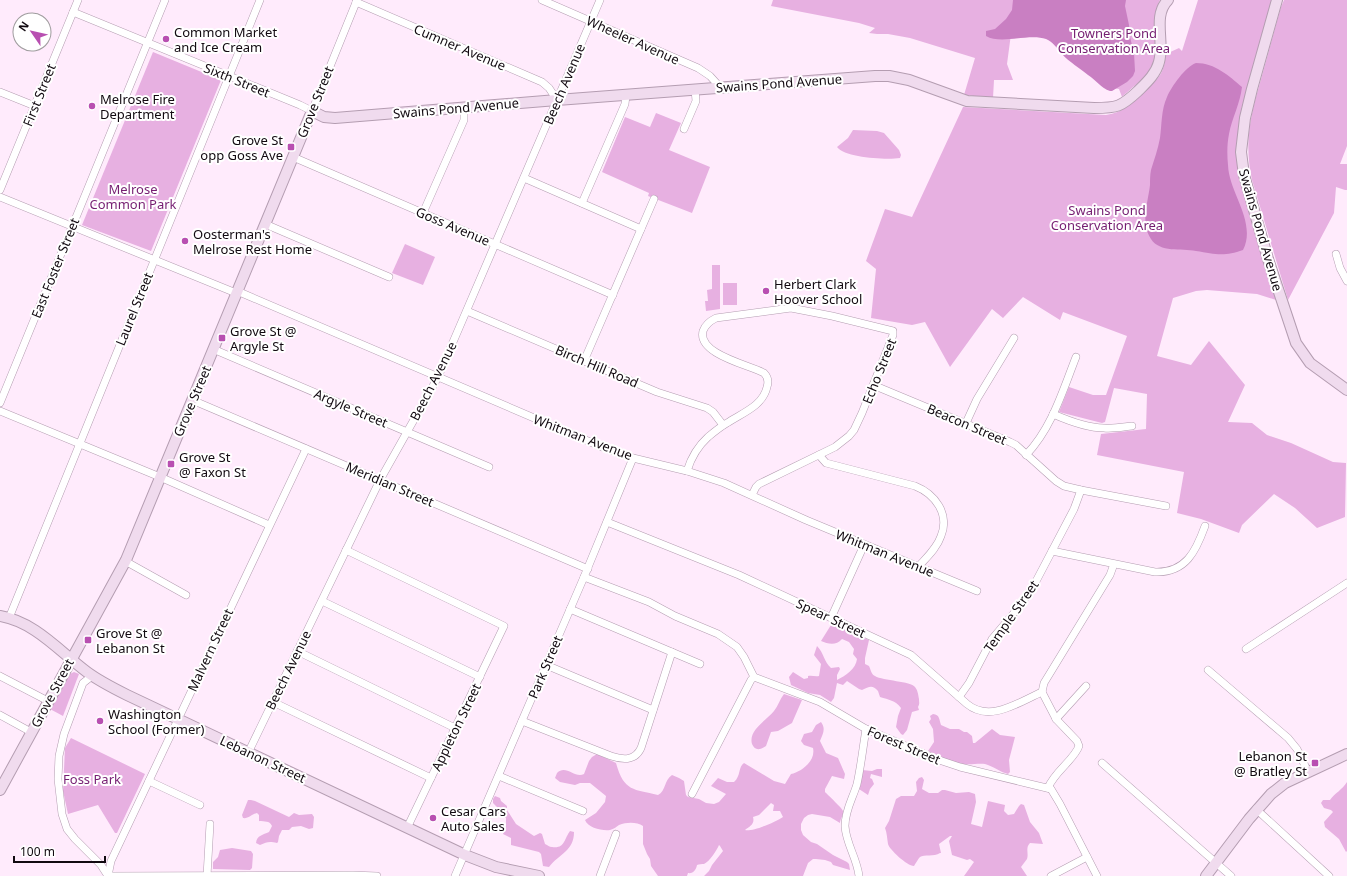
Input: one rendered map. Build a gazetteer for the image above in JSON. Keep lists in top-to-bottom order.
{
  "streets": {
    "street": [
      "Wheeler Avenue",
      "Cumner Avenue",
      "Sixth Street",
      "Swains Pond Avenue",
      "Beech Avenue",
      "First Street",
      "Grove Street",
      "Goss Avenue",
      "East Foster Street",
      "Laurel Street",
      "Birch Hill Road",
      "Echo Street",
      "Argyle Street",
      "Beacon Street",
      "Whitman Avenue",
      "Meridian Street",
      "Temple Street",
      "Spear Street",
      "Malvern Street",
      "Park Street",
      "Appleton Street",
      "Forest Street",
      "Lebanon Street"
    ]
  },
  "crossings": [
    ["Wheeler Avenue", "Swains Pond Avenue"],
    ["Wheeler Avenue", "Beech Avenue"],
    ["Cumner Avenue", "Swains Pond Avenue"],
    ["Cumner Avenue", "Beech Avenue"],
    ["Cumner Avenue", "Grove Street"],
    ["Sixth Street", "Swains Pond Avenue"],
    ["Sixth Street", "First Street"],
    ["Sixth Street", "Grove Street"],
    ["Sixth Street", "East Foster Street"],
    ["Sixth Street", "Laurel Street"],
    ["Swains Pond Avenue", "Beech Avenue"],
    ["Swains Pond Avenue", "Grove Street"],
    ["Beech Avenue", "Goss Avenue"],
    ["Beech Avenue", "Birch Hill Road"],
    ["Beech Avenue", "Argyle Street"],
    ["Beech Avenue", "Whitman Avenue"],
    ["Beech Avenue", "Meridian Street"],
    ["Beech Avenue", "Appleton Street"],
    ["Beech Avenue", "Lebanon Street"],
    ["Grove Street", "Goss Avenue"],
    ["Grove Street", "Argyle Street"],
    ["Grove Street", "Whitman Avenue"],
    ["Grove Street", "Meridian Street"],
    ["Grove Street", "Lebanon Street"],
    ["East Foster Street", "Whitman Avenue"],
    ["Laurel Street", "Whitman Avenue"],
    ["Laurel Street", "Lebanon Street"],
    ["Birch Hill Road", "Echo Street"],
    ["Echo Street", "Beacon Street"],
    ["Echo Street", "Whitman Avenue"],
    ["Beacon Street", "Temple Street"],
    ["Whitman Avenue", "Park Street"],
    ["Meridian Street", "Malvern Street"],
    ["Meridian Street", "Park Street"],
    ["Temple Street", "Spear Street"],
    ["Spear Street", "Park Street"],
    ["Malvern Street", "Lebanon Street"],
    ["Park Street", "Lebanon Street"],
    ["Appleton Street", "Lebanon Street"]
  ],
  "parks": [
    "Towners Pond Conservation Area",
    "Melrose Common Park",
    "Swains Pond Conservation Area",
    "Foss Park"
  ],
  "places": {
    "other": [
      "Common Market and Ice Cream",
      "Melrose Fire Department",
      "Oosterman's Melrose Rest Home",
      "Herbert Clark Hoover School",
      "Washington School (Former)",
      "Cesar Cars Auto Sales"
    ],
    "transit": [
      "Grove St opp Goss Ave",
      "Grove St @ Argyle St",
      "Grove St @ Faxon St",
      "Grove St @ Lebanon St",
      "Lebanon St @ Bratley St"
    ]
  },
  "scale_bar": "100 m",
  "north": "top left"
}
